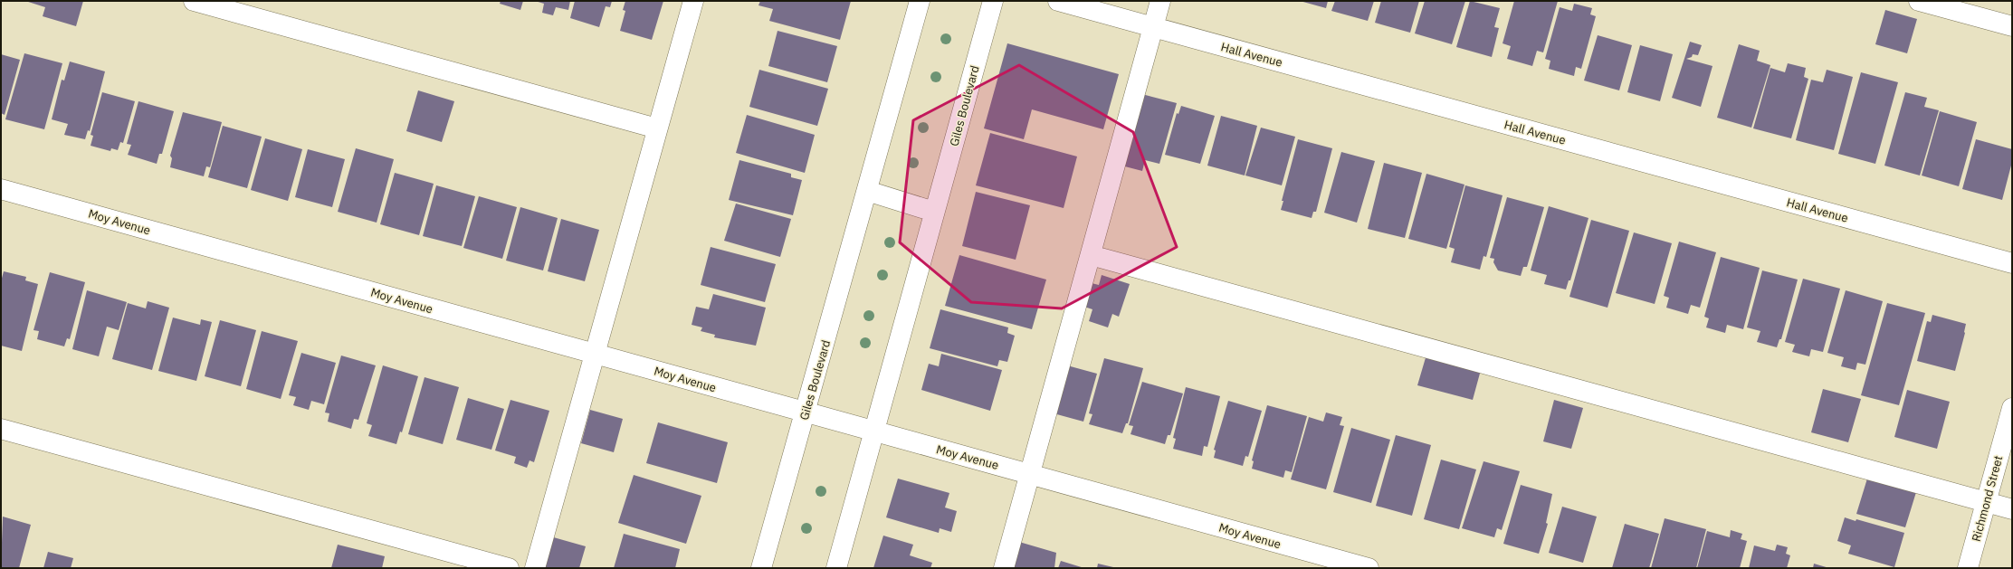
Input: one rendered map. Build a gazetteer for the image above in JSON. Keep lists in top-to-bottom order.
{
  "streets": {
    "street": [
      "Hall Avenue",
      "Giles Boulevard",
      "Moy Avenue",
      "Richmond Street"
    ]
  },
  "crossings": [
    ["Giles Boulevard", "Moy Avenue"]
  ]
}
